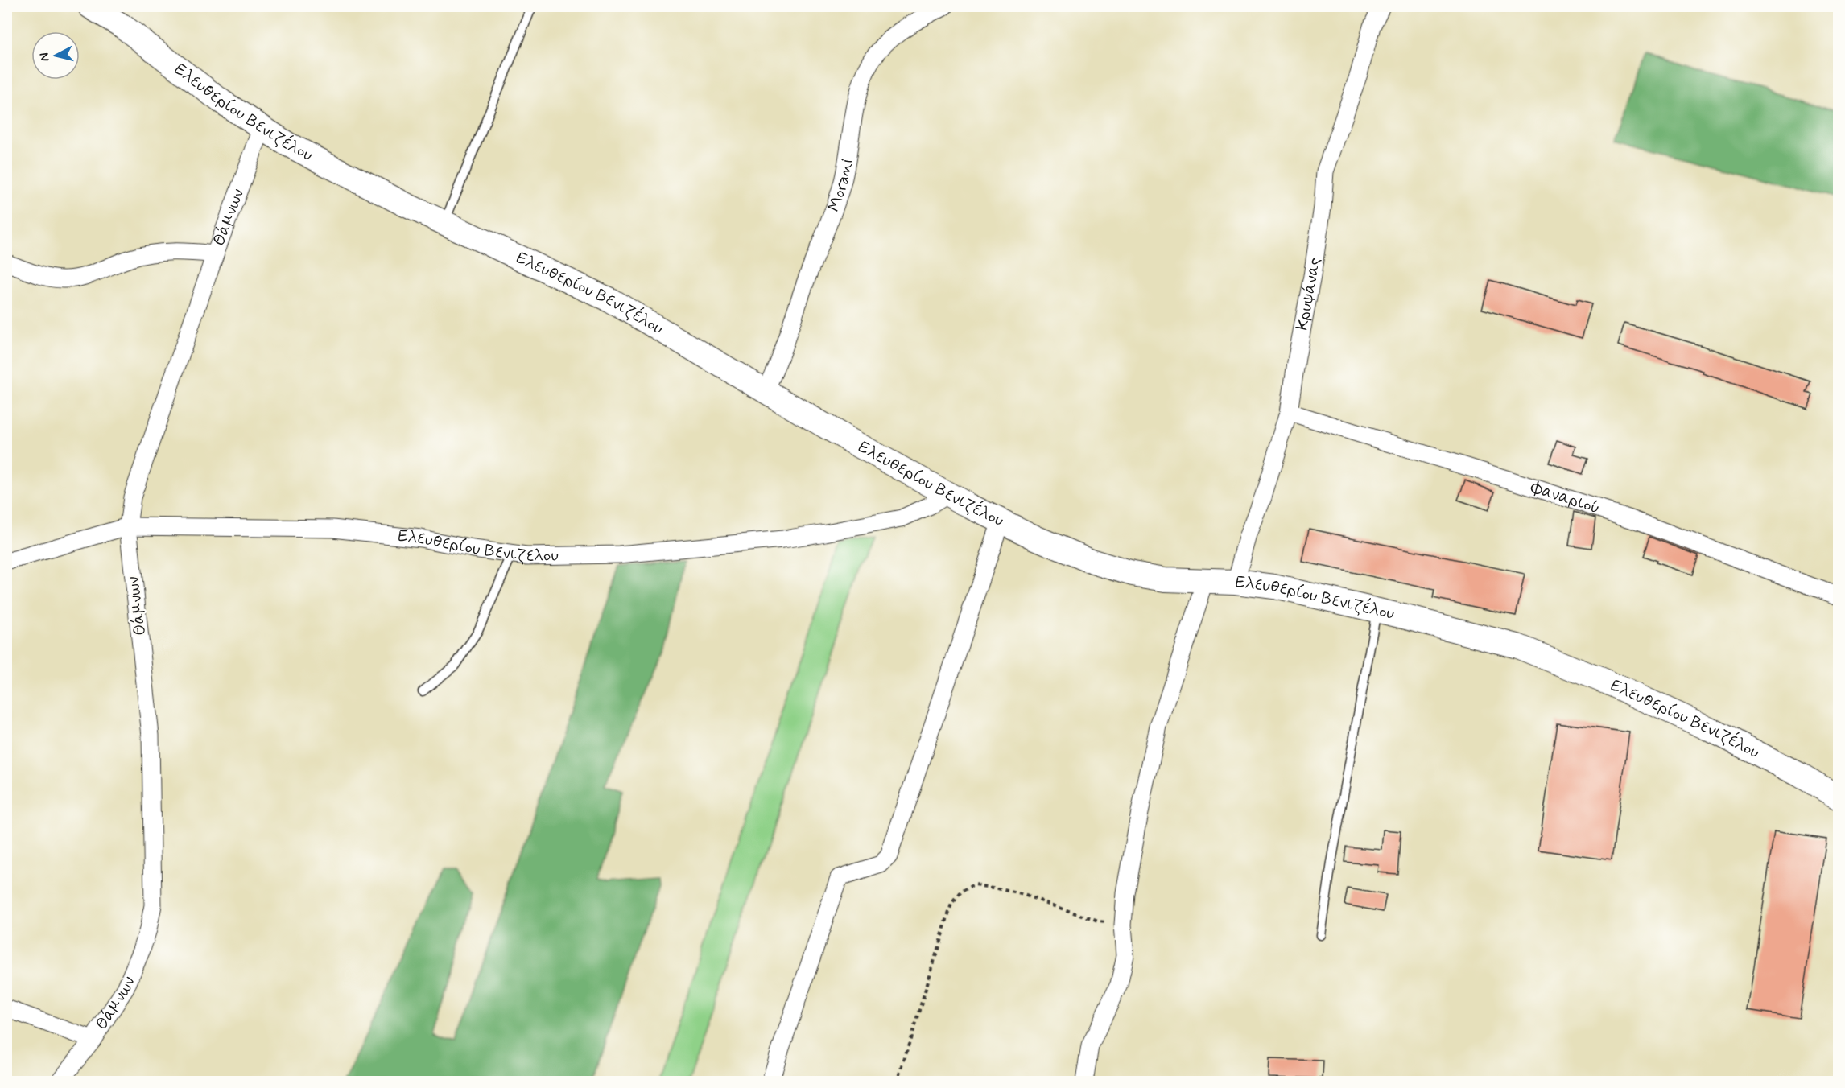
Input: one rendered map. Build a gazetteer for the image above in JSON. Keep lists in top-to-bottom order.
{
  "streets": {
    "main road": ["Ελευθερίου Βενιζέλου"],
    "street": [
      "Morani",
      "Θάμνων",
      "Κρυψάνας",
      "Φαναριού",
      "Ελευθερίου Βενιζελου"
    ]
  },
  "crossings": [
    ["Ελευθερίου Βενιζέλου", "Morani"],
    ["Ελευθερίου Βενιζέλου", "Θάμνων"],
    ["Ελευθερίου Βενιζέλου", "Κρυψάνας"],
    ["Ελευθερίου Βενιζέλου", "Ελευθερίου Βενιζελου"],
    ["Θάμνων", "Ελευθερίου Βενιζελου"],
    ["Κρυψάνας", "Φαναριού"]
  ],
  "north": "left"
}
